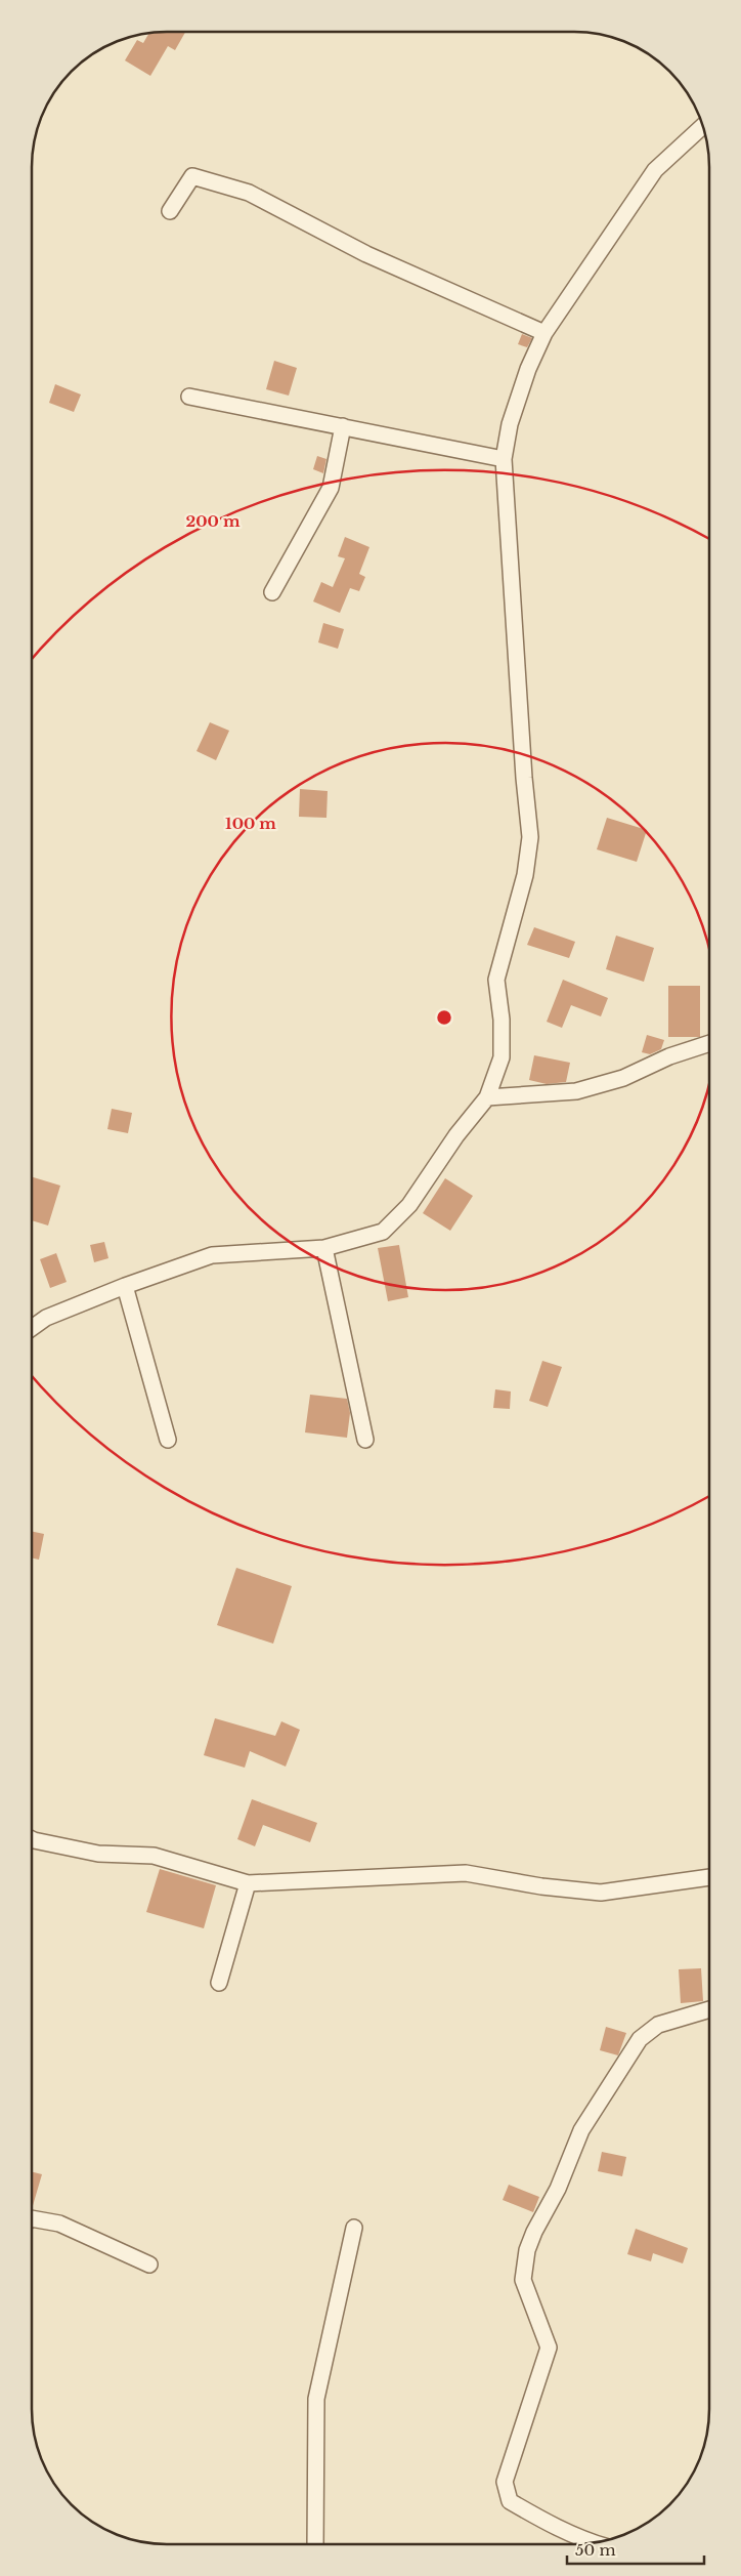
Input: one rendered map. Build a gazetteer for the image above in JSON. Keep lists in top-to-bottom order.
{
  "scale_bar": "50 m",
  "rings": ["200 m", "100 m"]
}
